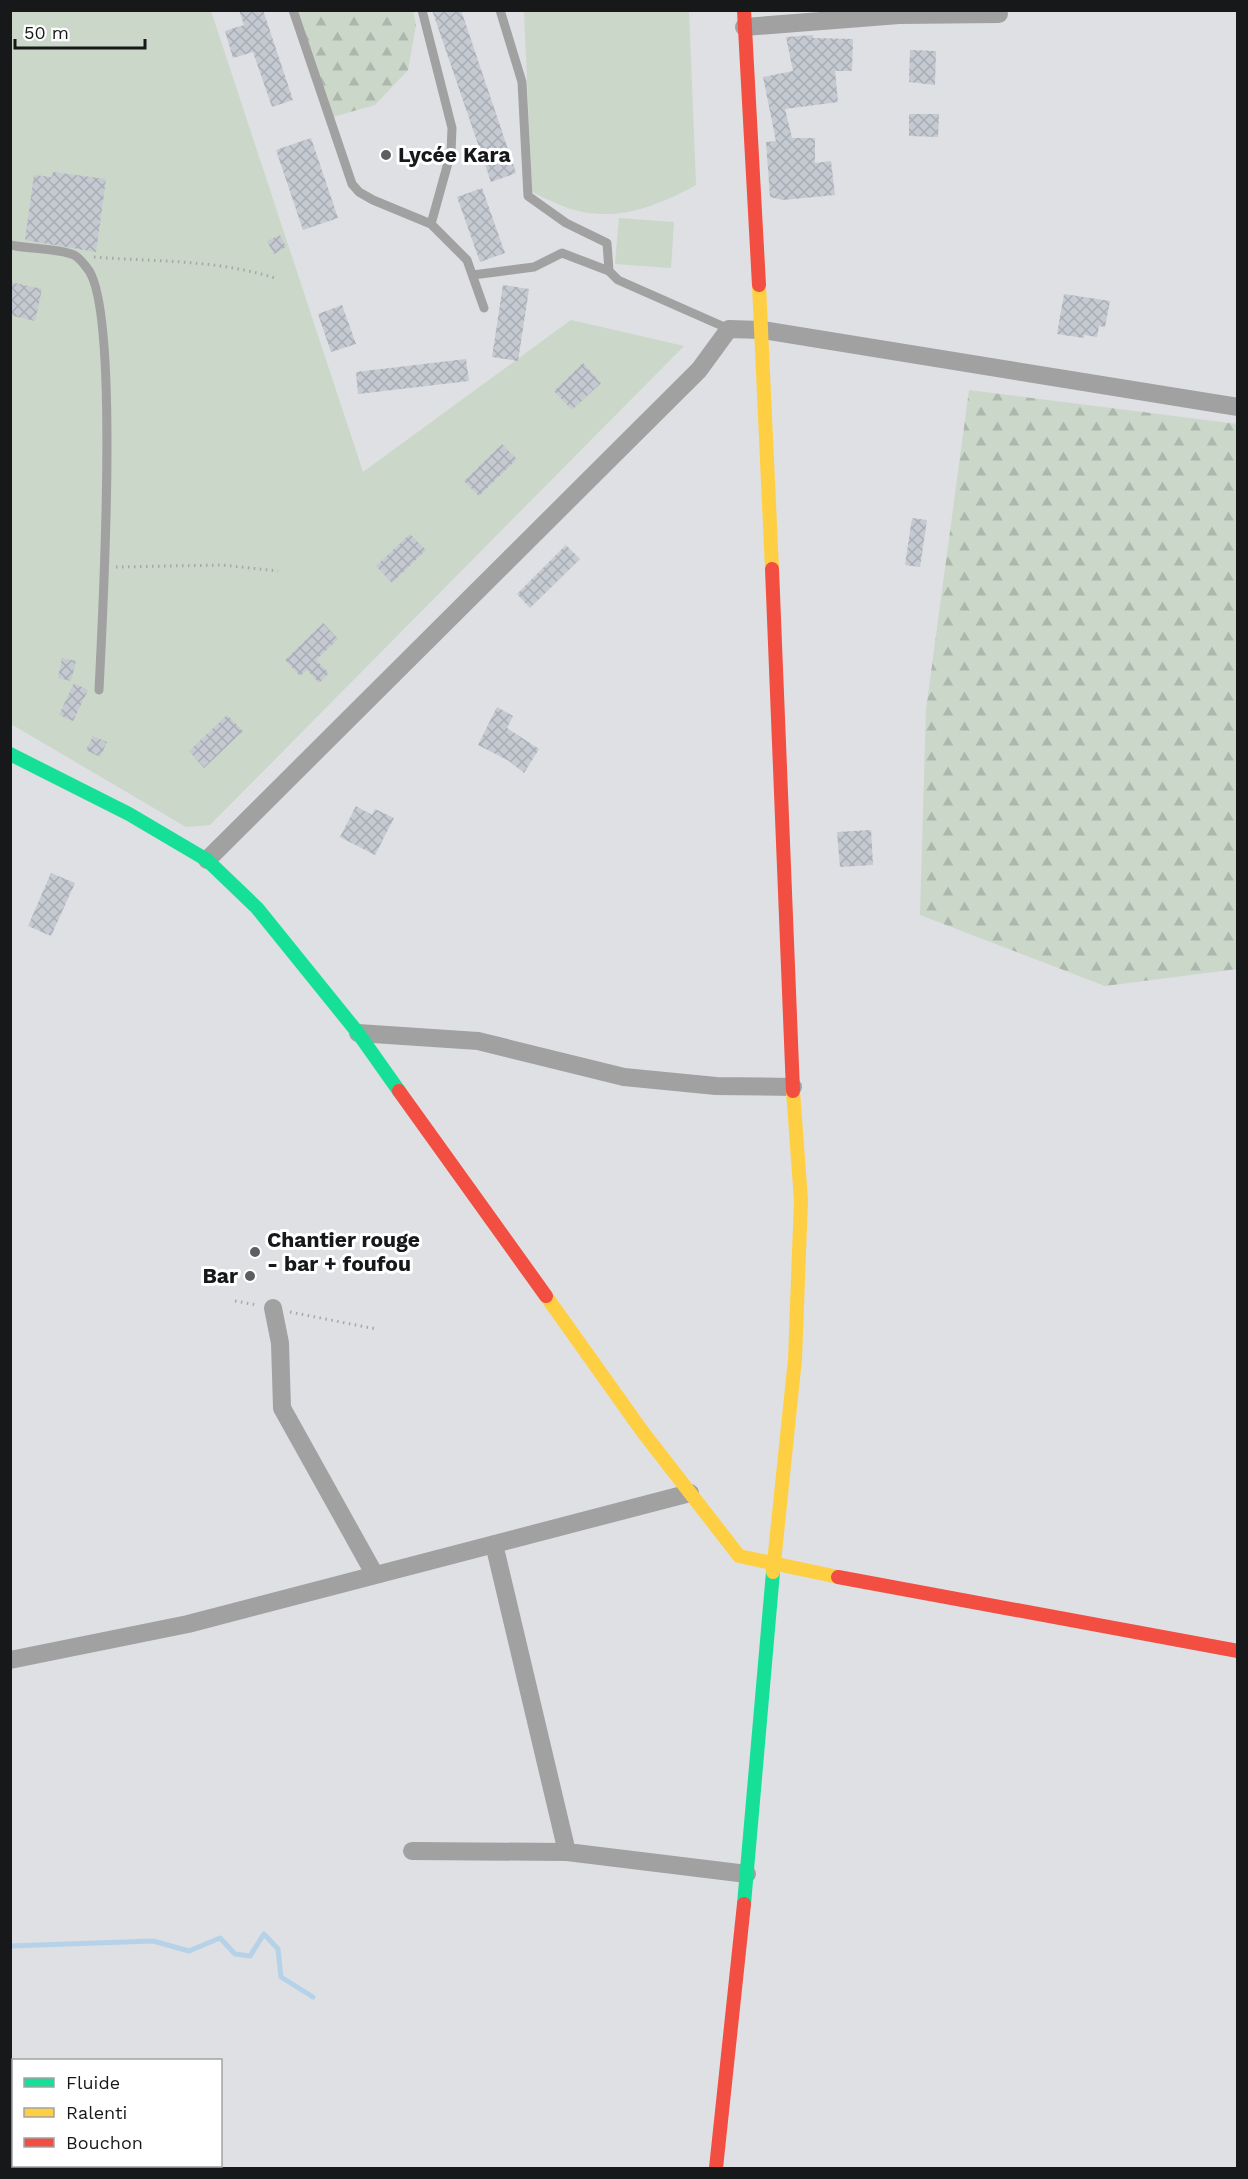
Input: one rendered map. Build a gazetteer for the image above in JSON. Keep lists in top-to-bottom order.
{
  "places": ["Lycée Kara", "Chantier rouge - bar + foufou", "Bar"],
  "legend": ["Fluide", "Ralenti", "Bouchon"],
  "scale_bar": "50 m"
}
